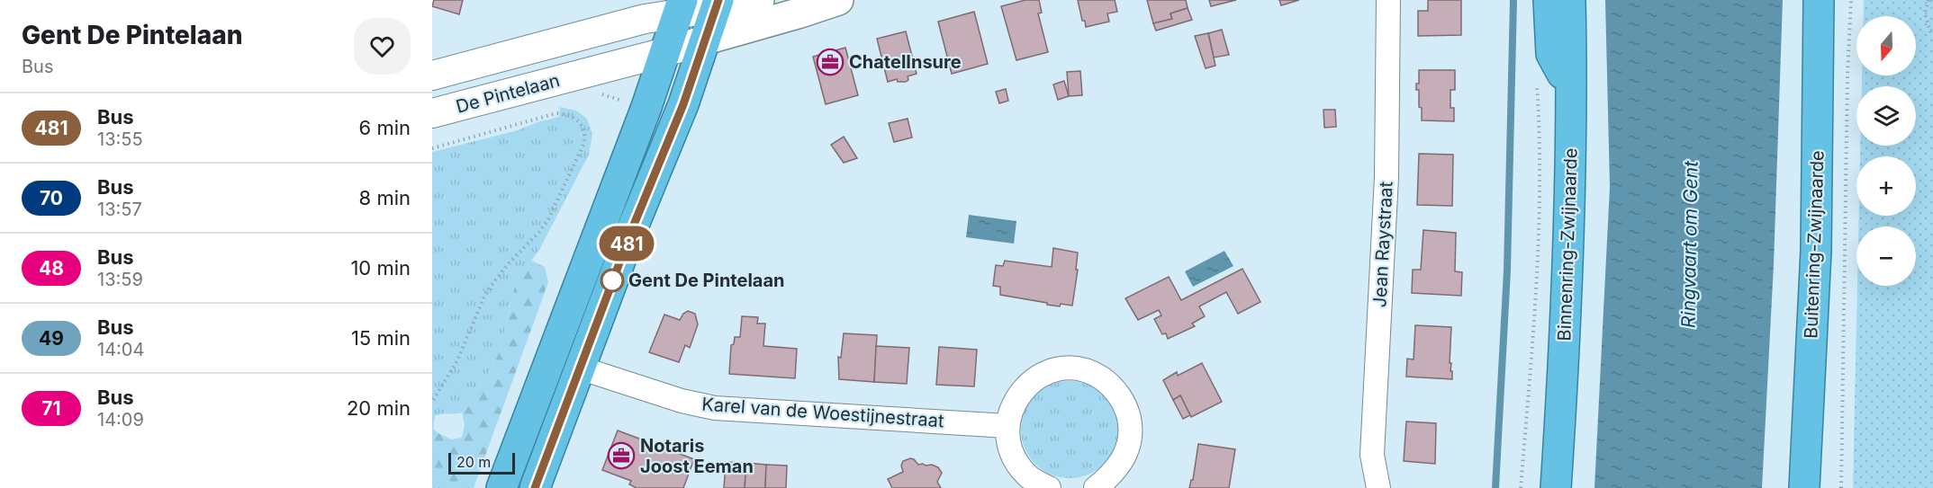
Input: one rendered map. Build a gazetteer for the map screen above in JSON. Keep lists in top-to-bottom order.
{
  "streets": {
    "highway": ["Binnenring-Zwijnaarde", "Buitenring-Zwijnaarde"],
    "main road": ["De Pintelaan"],
    "street": ["Jean Raystraat", "Karel van de Woestijnestraat"]
  },
  "water": ["Ringvaart om Gent"],
  "places": {
    "office": ["ChatelInsure", "Notaris Joost Eeman"],
    "other": ["Gent De Pintelaan"]
  },
  "lines": ["bus line 481"],
  "scale_bar": "20 m",
  "north": "bottom",
  "page": {
    "heading": ["Gent De Pintelaan", "Bus"],
    "on_map": "481",
    "map_buttons": ["+", "−"],
    "list": [
      {
        "mark": "481",
        "name": "Bus",
        "note": "13:55",
        "value": "6 min"
      },
      {
        "mark": "70",
        "name": "Bus",
        "note": "13:57",
        "value": "8 min"
      },
      {
        "mark": "48",
        "name": "Bus",
        "note": "13:59",
        "value": "10 min"
      },
      {
        "mark": "49",
        "name": "Bus",
        "note": "14:04",
        "value": "15 min"
      },
      {
        "mark": "71",
        "name": "Bus",
        "note": "14:09",
        "value": "20 min"
      }
    ],
    "scale": "20 m"
  }
}
